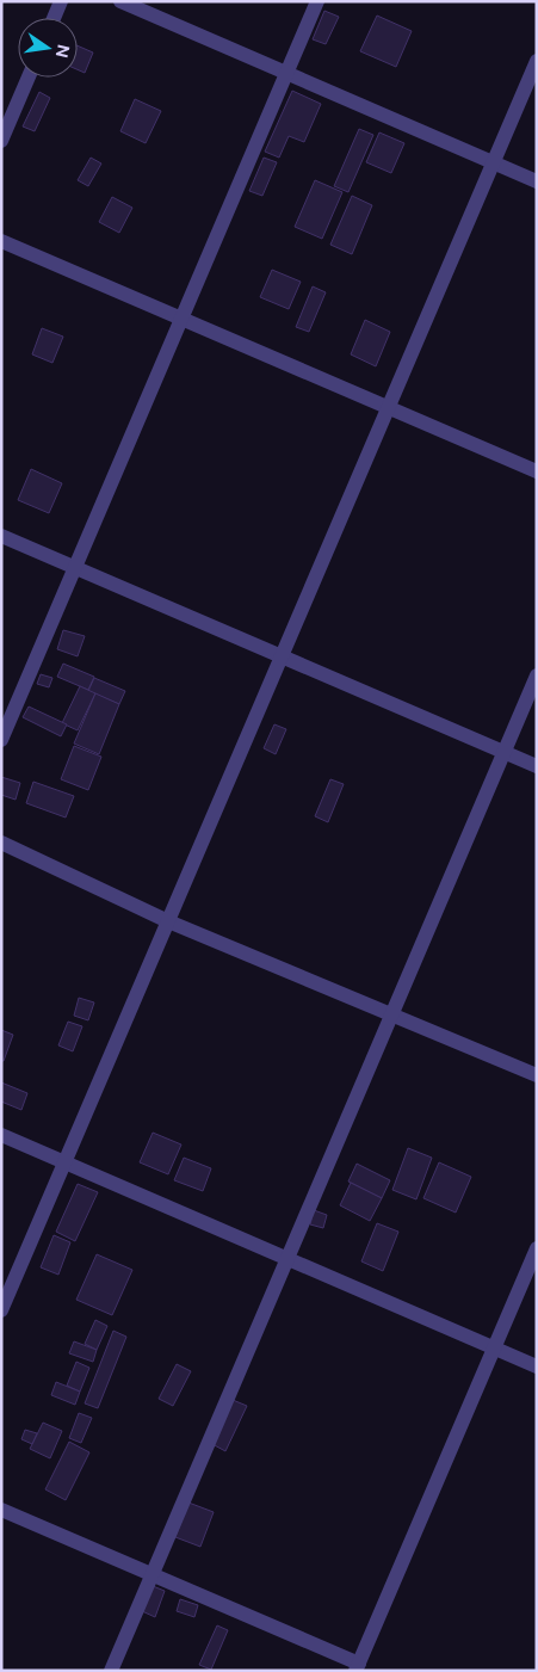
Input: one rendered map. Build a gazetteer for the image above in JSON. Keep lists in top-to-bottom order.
{
  "north": "right"
}
